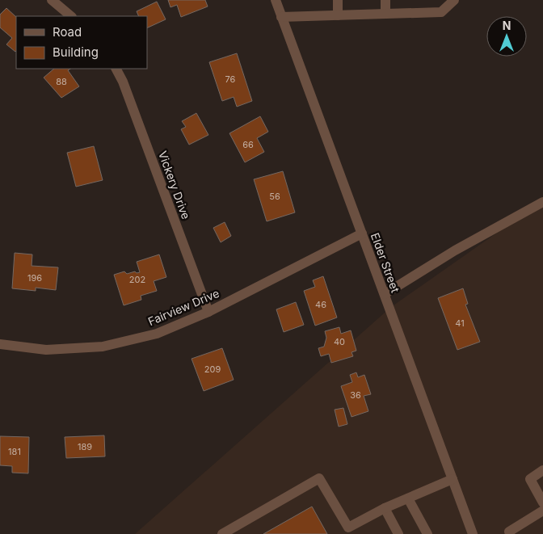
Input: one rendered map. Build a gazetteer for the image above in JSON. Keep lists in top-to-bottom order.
{
  "streets": {
    "street": ["Vickery Drive", "Elder Street", "Fairview Drive"]
  },
  "crossings": [
    ["Vickery Drive", "Fairview Drive"],
    ["Elder Street", "Fairview Drive"]
  ],
  "house_numbers": [
    "76",
    "88",
    "66",
    "56",
    "196",
    "202",
    "46",
    "41",
    "40",
    "209",
    "36",
    "189",
    "181"
  ],
  "legend": ["Road", "Building"],
  "north": "top"
}
